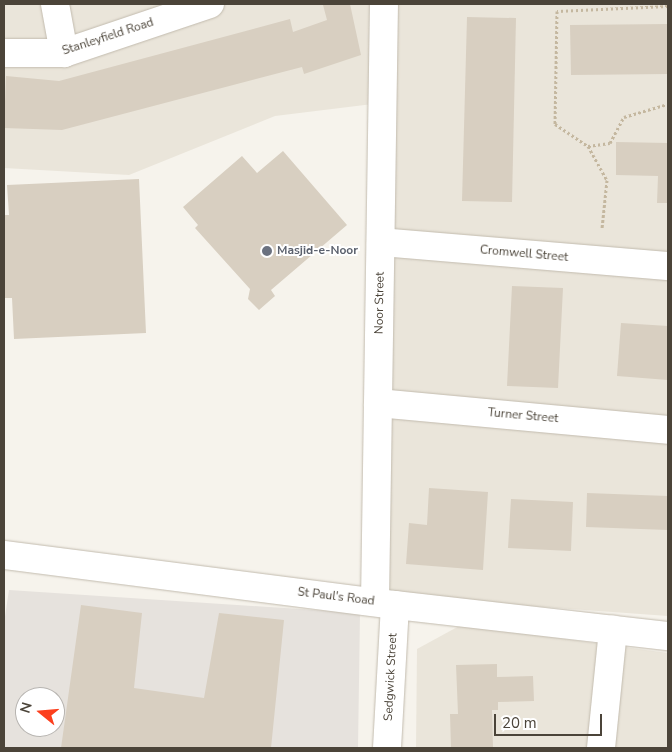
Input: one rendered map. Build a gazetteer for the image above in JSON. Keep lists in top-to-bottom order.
{
  "streets": {
    "street": [
      "Stanleyfield Road",
      "Cromwell Street",
      "Noor Street",
      "Turner Street",
      "St Paul's Road",
      "Sedgwick Street"
    ]
  },
  "crossings": [
    ["Cromwell Street", "Noor Street"],
    ["Noor Street", "Turner Street"],
    ["Noor Street", "St Paul's Road"],
    ["Noor Street", "Sedgwick Street"],
    ["St Paul's Road", "Sedgwick Street"]
  ],
  "places": ["Masjid-e-Noor"],
  "scale_bar": "20 m",
  "north": "left"
}
